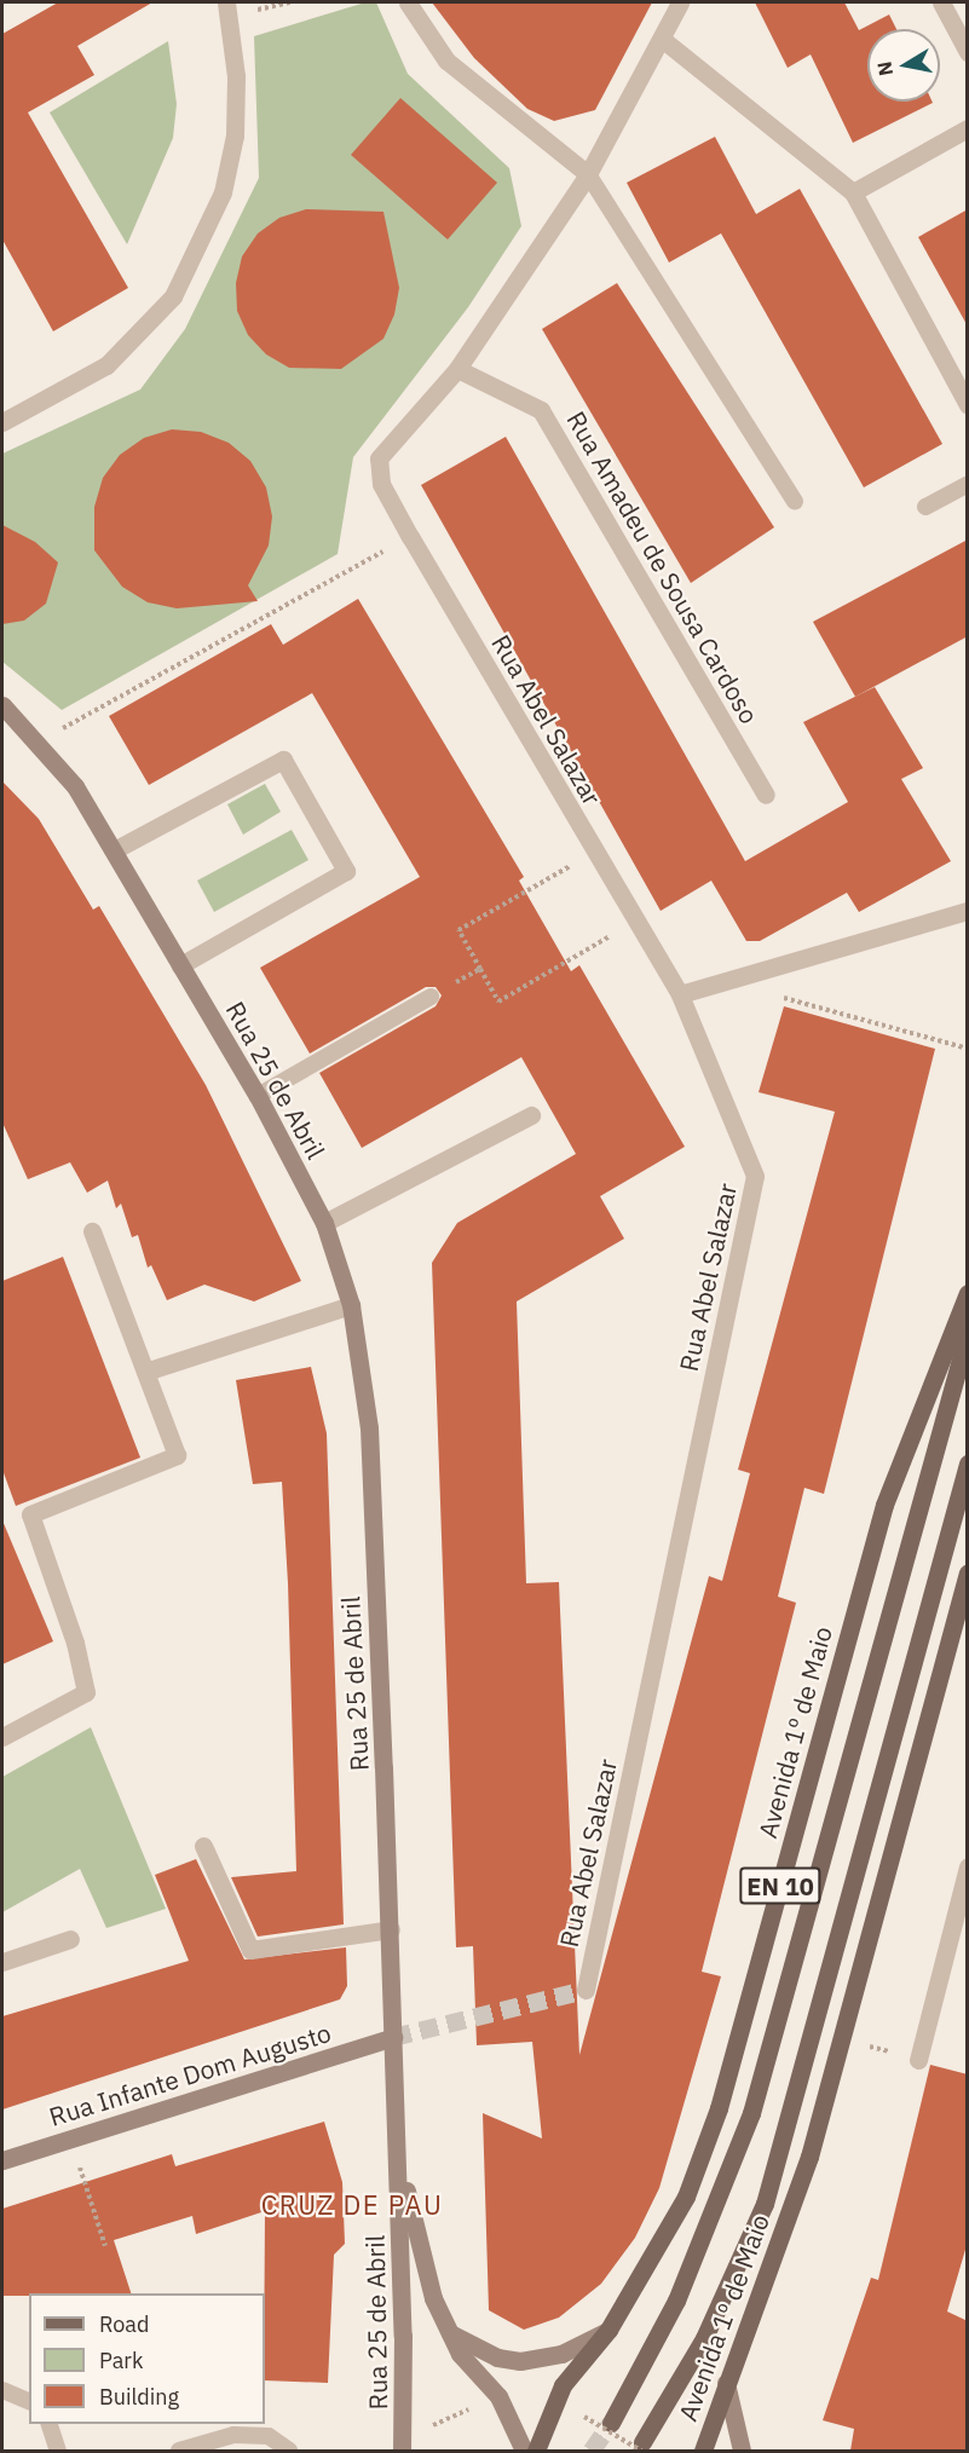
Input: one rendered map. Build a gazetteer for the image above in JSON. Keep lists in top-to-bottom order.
{
  "streets": {
    "main road": [
      "Rua 25 de Abril",
      "Avenida 1º de Maio",
      "EN 10",
      "Rua Infante Dom Augusto"
    ],
    "street": ["Rua Amadeu de Sousa Cardoso", "Rua Abel Salazar"]
  },
  "crossings": [
    ["Rua Amadeu de Sousa Cardoso", "Rua Abel Salazar"],
    ["Rua 25 de Abril", "Rua Infante Dom Augusto"]
  ],
  "districts": ["CRUZ DE PAU"],
  "legend": ["Road", "Park", "Building"],
  "north": "left"
}
